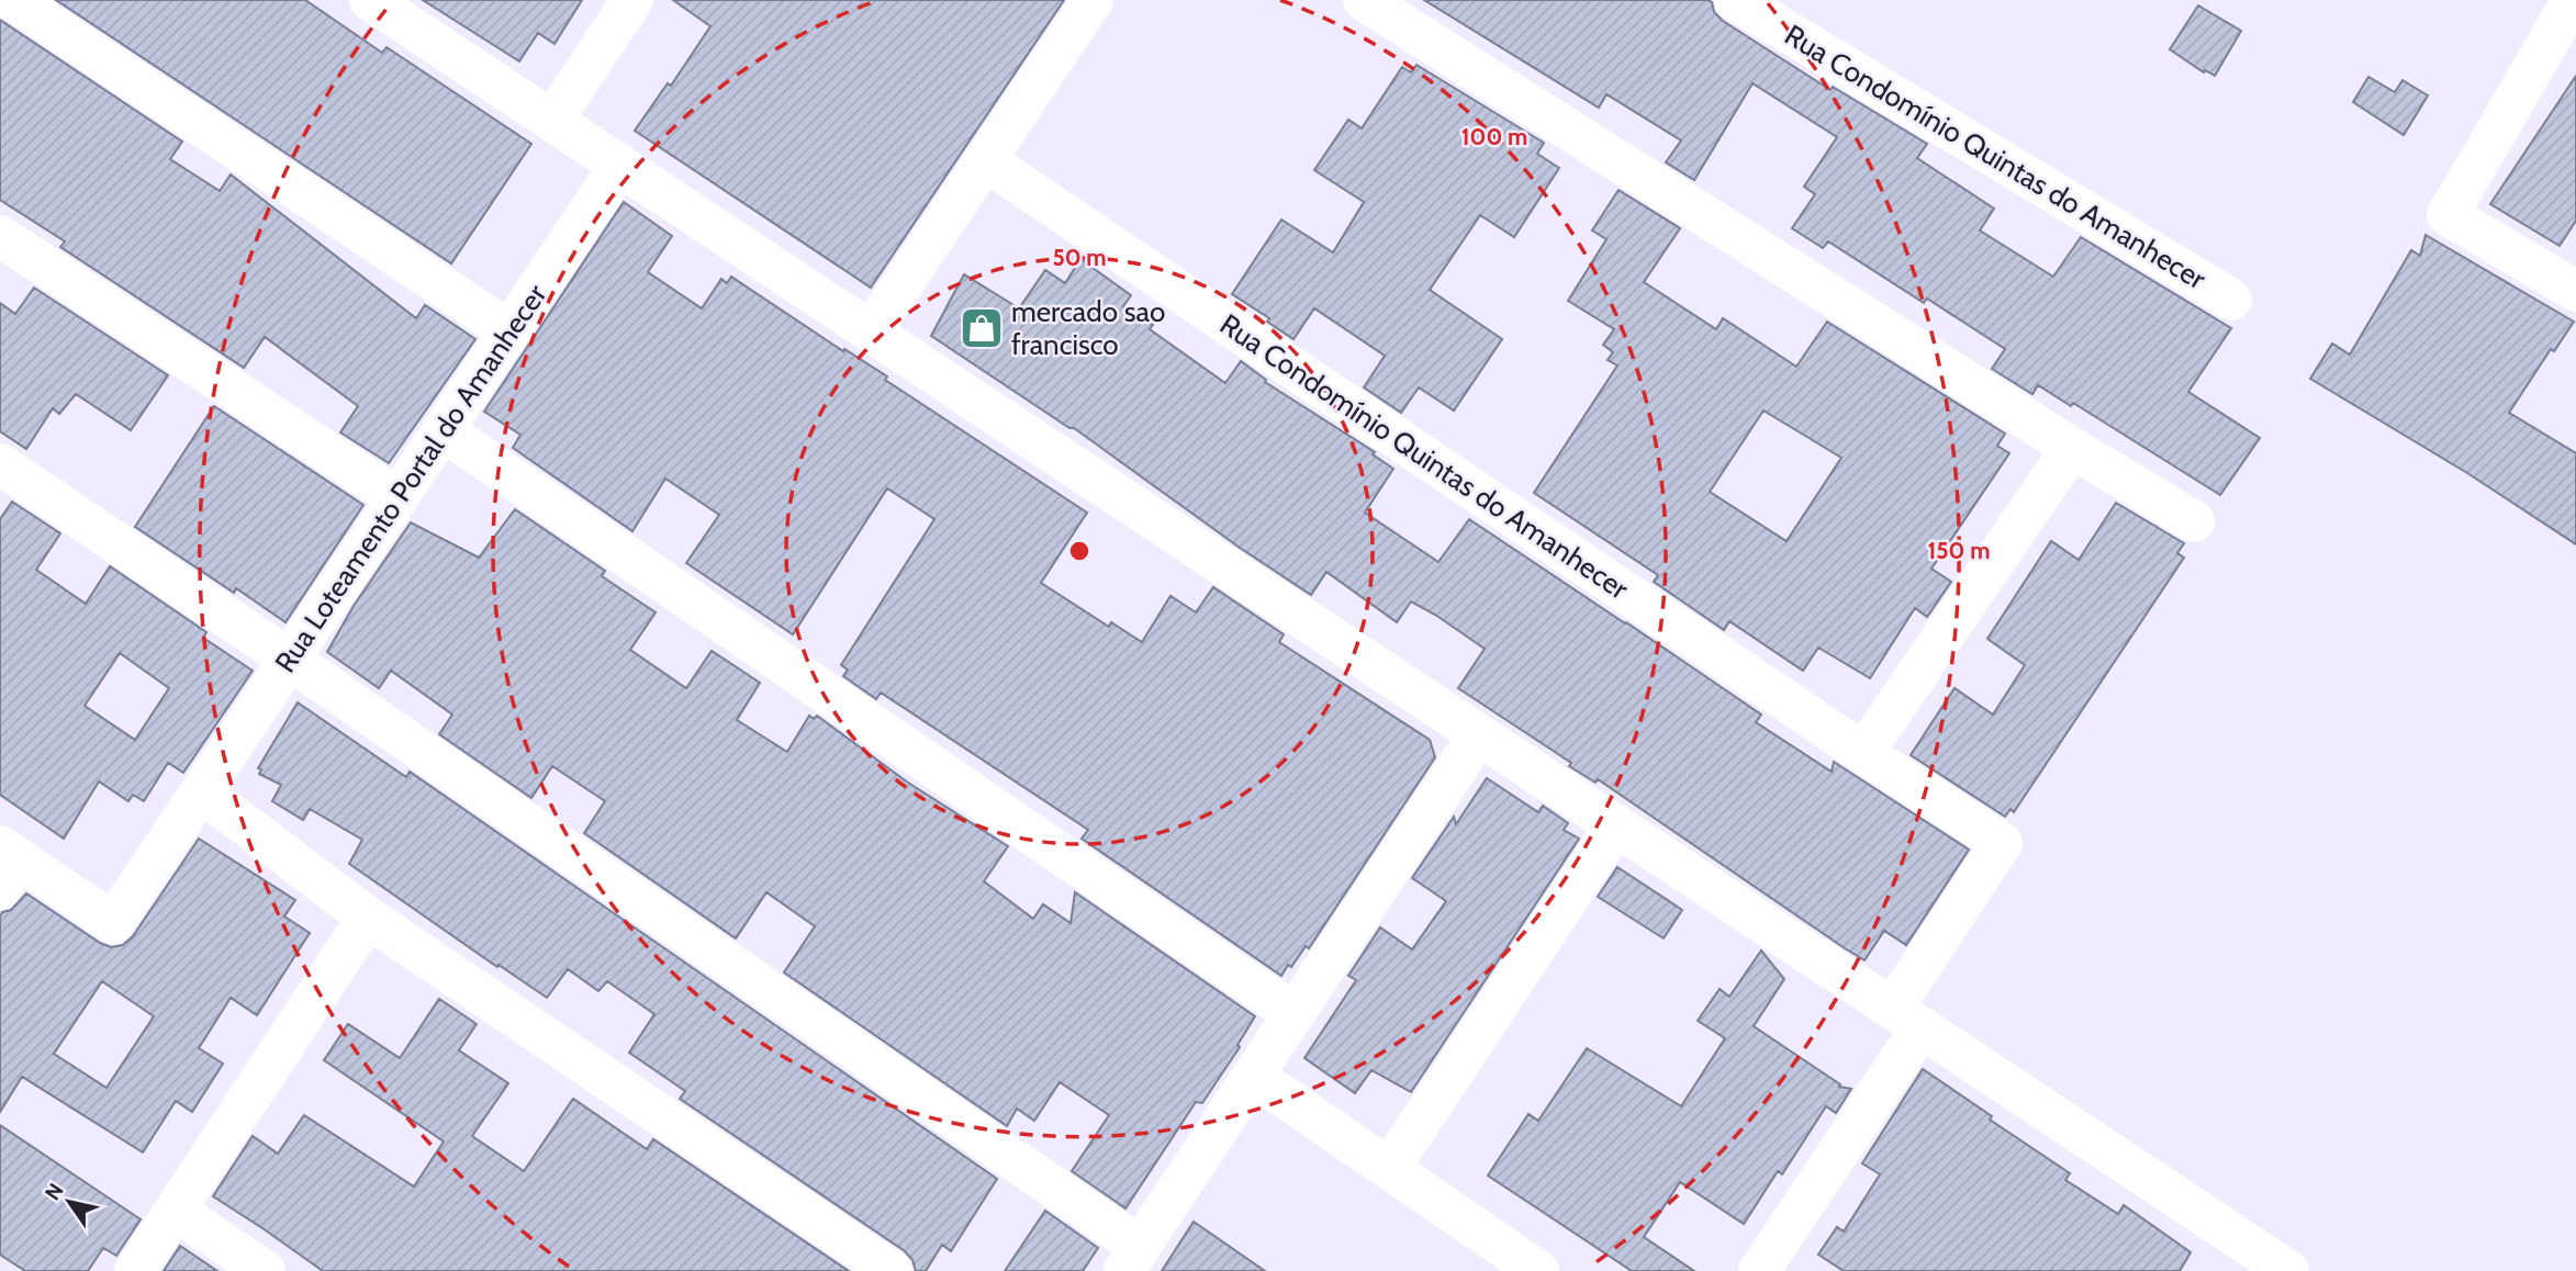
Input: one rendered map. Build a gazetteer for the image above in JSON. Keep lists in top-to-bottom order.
{
  "streets": {
    "street": ["Rua Condomínio Quintas do Amanhecer", "Rua Loteamento Portal do Amanhecer"]
  },
  "places": {
    "shop": ["mercado sao francisco"]
  },
  "north": "top left",
  "rings": ["100 m", "50 m", "150 m"]
}
